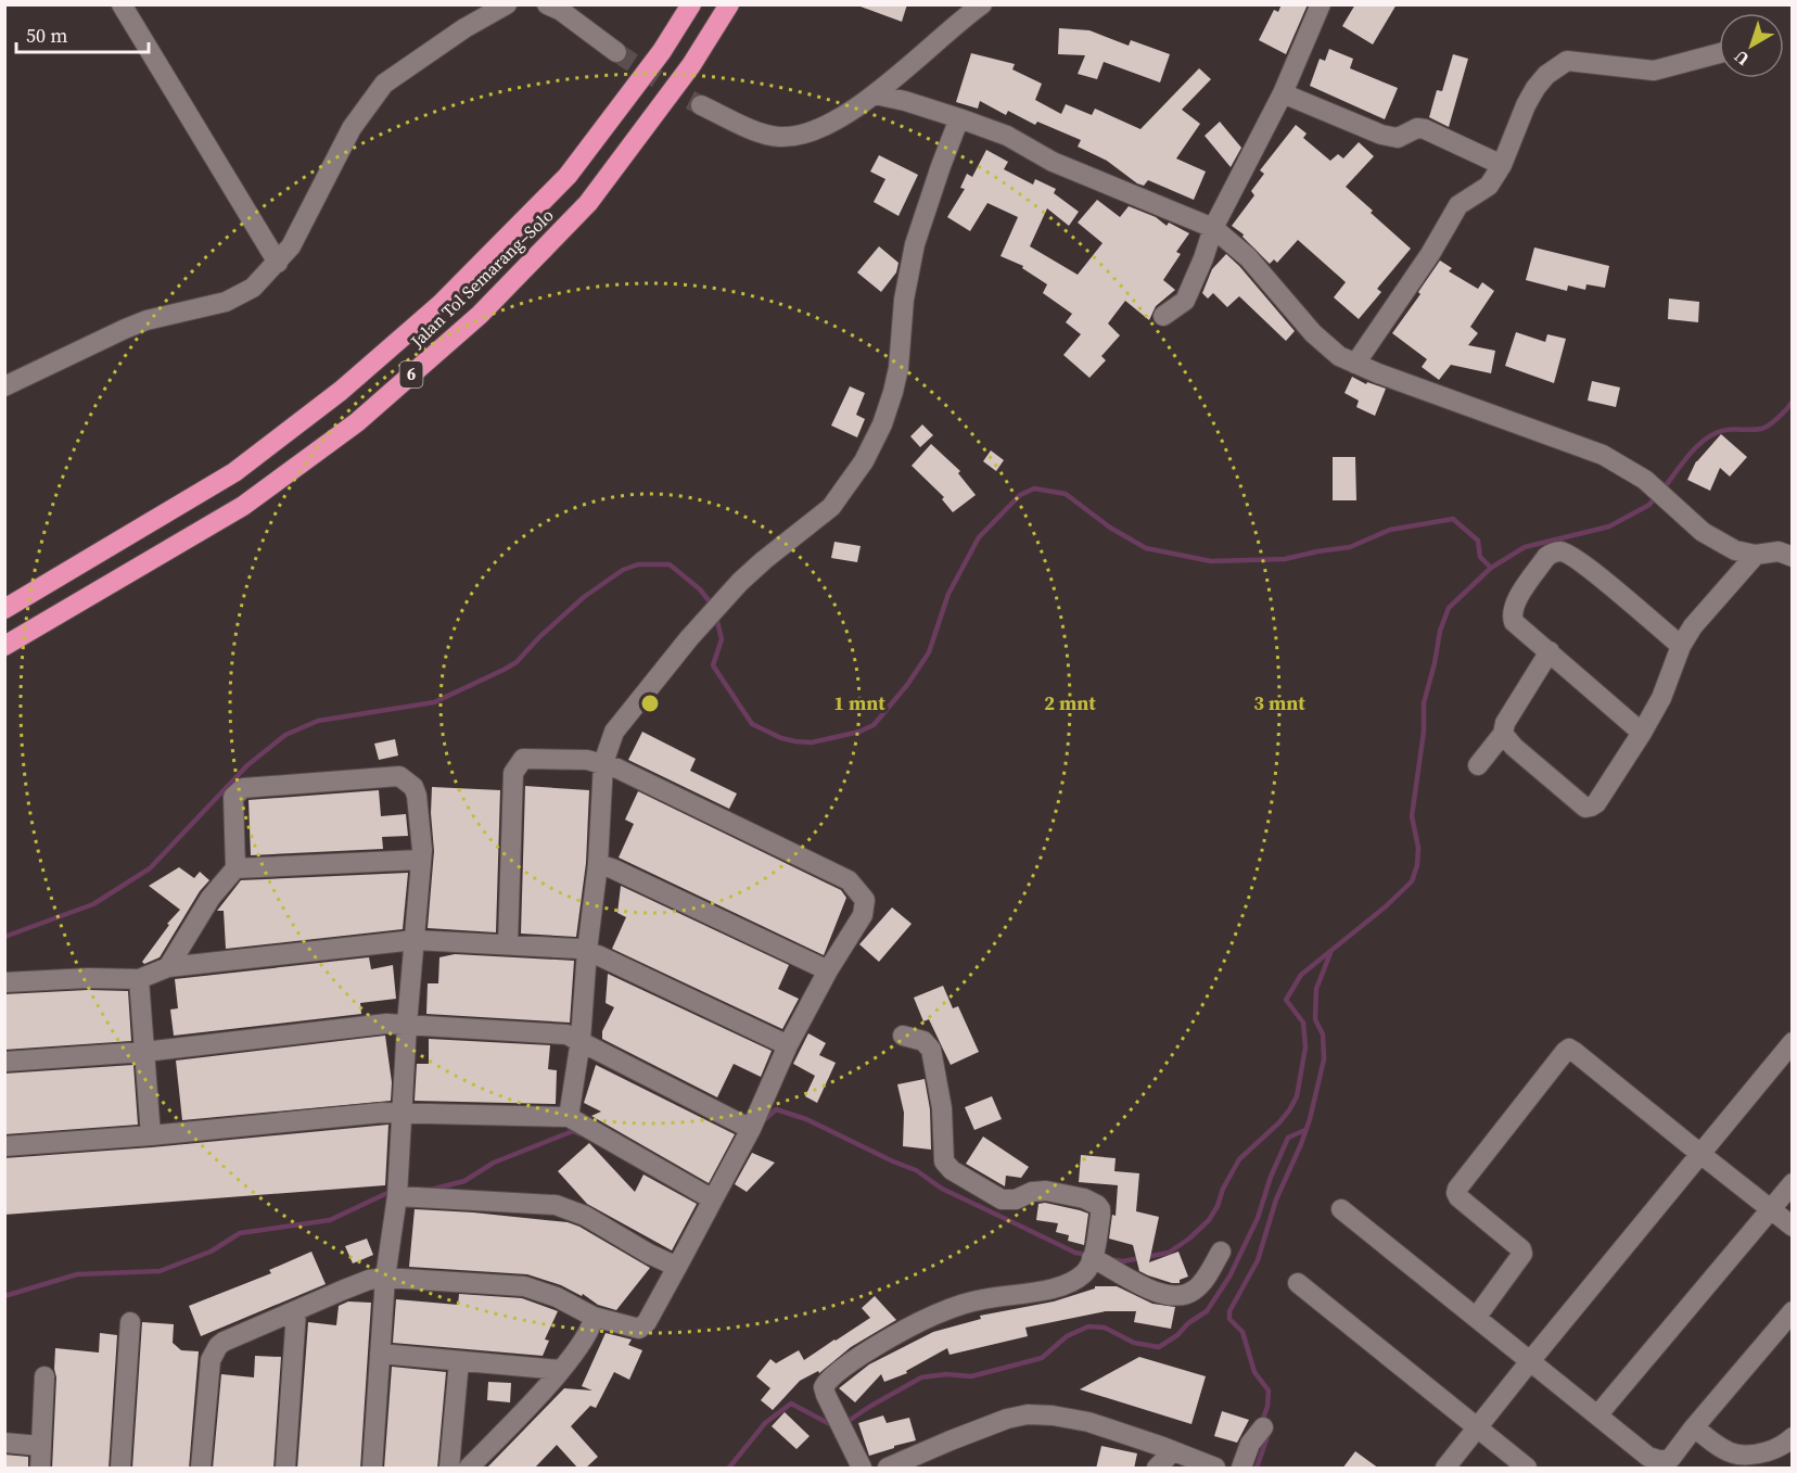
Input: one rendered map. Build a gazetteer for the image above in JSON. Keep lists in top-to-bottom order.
{
  "streets": {
    "highway": ["Jalan Tol Semarang–Solo", "6"]
  },
  "scale_bar": "50 m",
  "north": "bottom left",
  "rings": ["1 mnt", "2 mnt", "3 mnt"]
}
